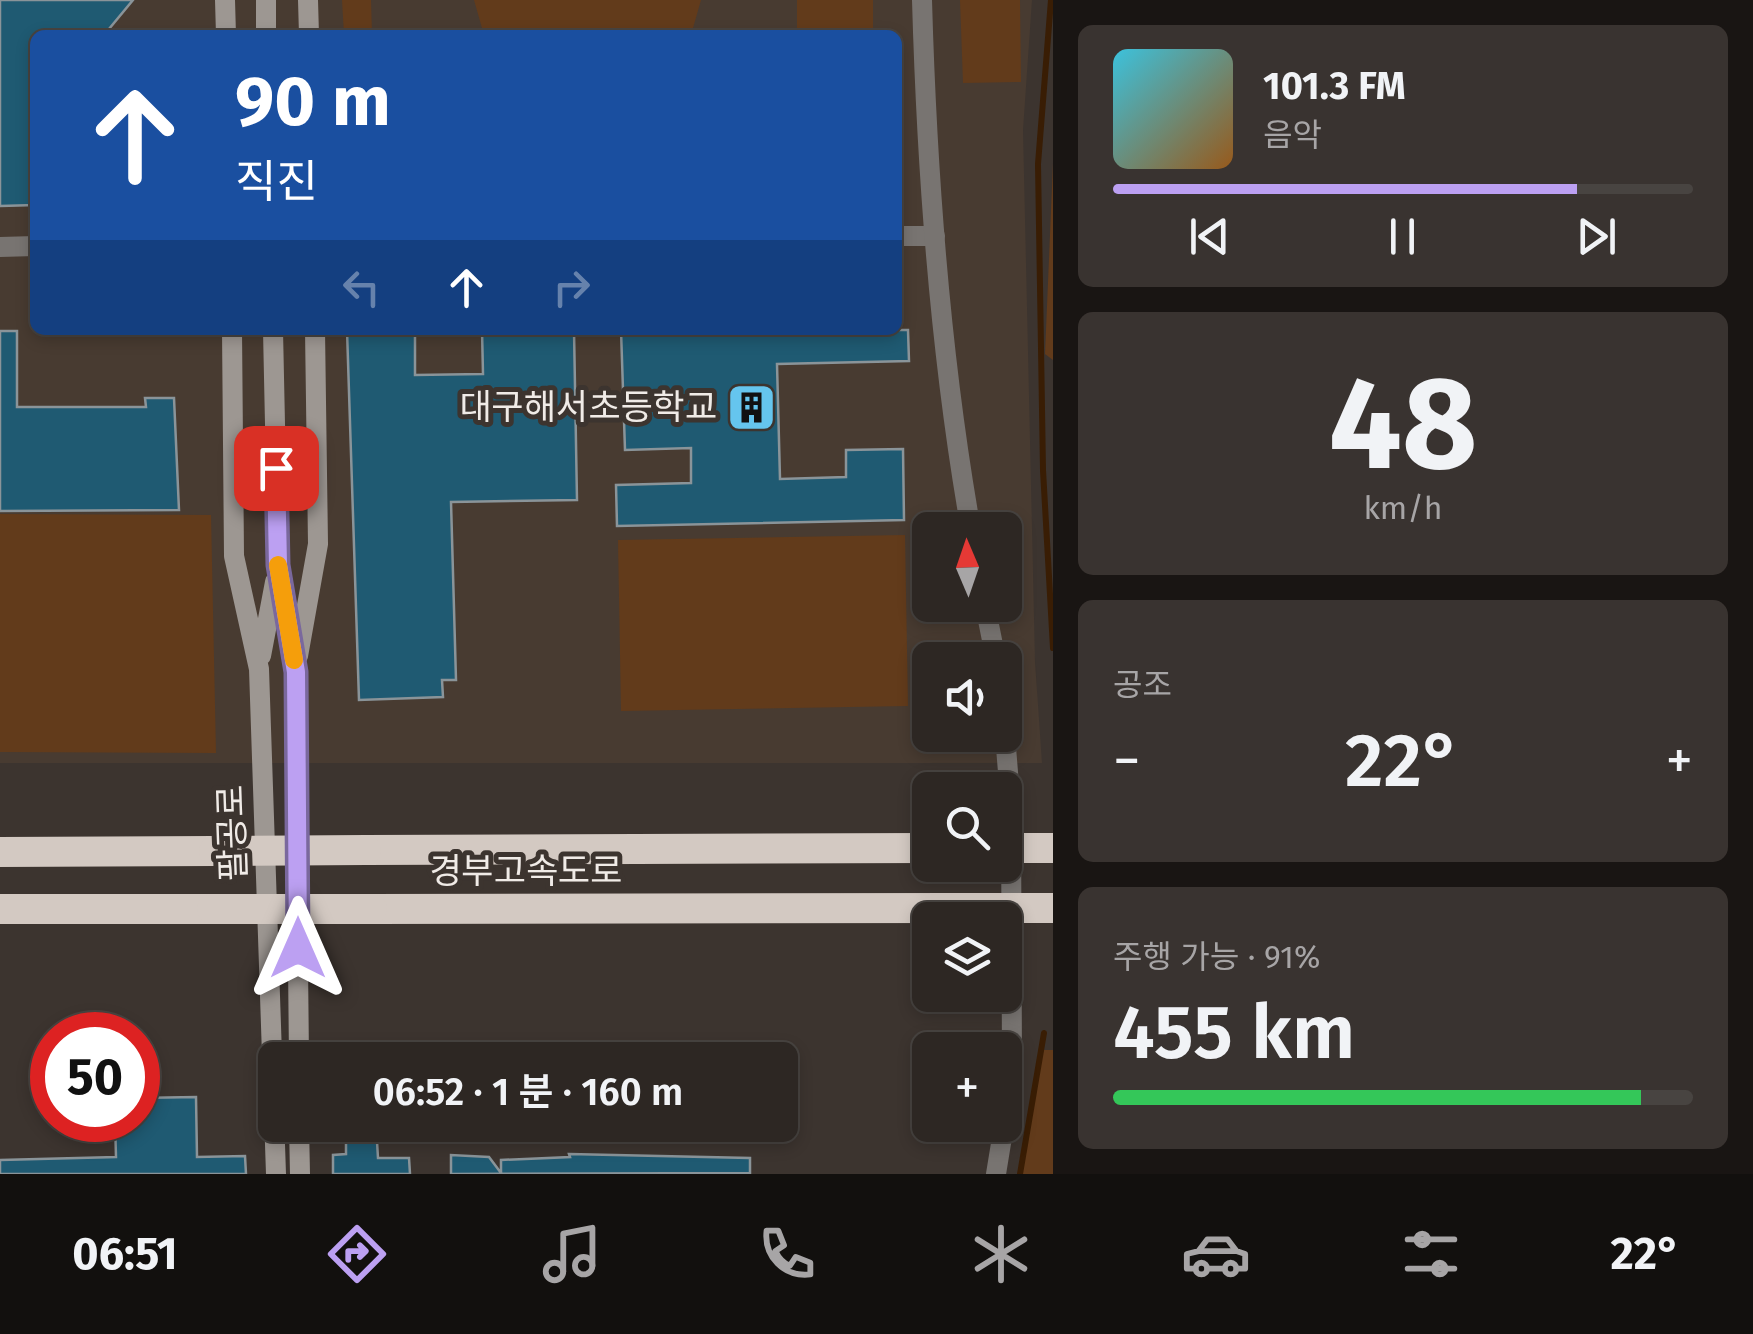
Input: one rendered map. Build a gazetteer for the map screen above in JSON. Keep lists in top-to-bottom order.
{
  "streets": {
    "highway": ["경부고속도로"],
    "main road": ["팔공로"]
  },
  "places": {
    "building": ["대구해서초등학교"]
  },
  "north": "top",
  "page": {
    "turn": ["90 m", "직진"],
    "song": ["101.3 FM", "음악"],
    "tile": [
      ["48", "km/h"],
      "공조",
      ["주행 가능 · 91%", "455 km"]
    ],
    "map_buttons": "+",
    "heat": ["−", "22°", "+"],
    "limit": "50",
    "trip": "06:52 · 1 분 · 160 m",
    "tabs": ["06:51", "22°"]
  }
}
